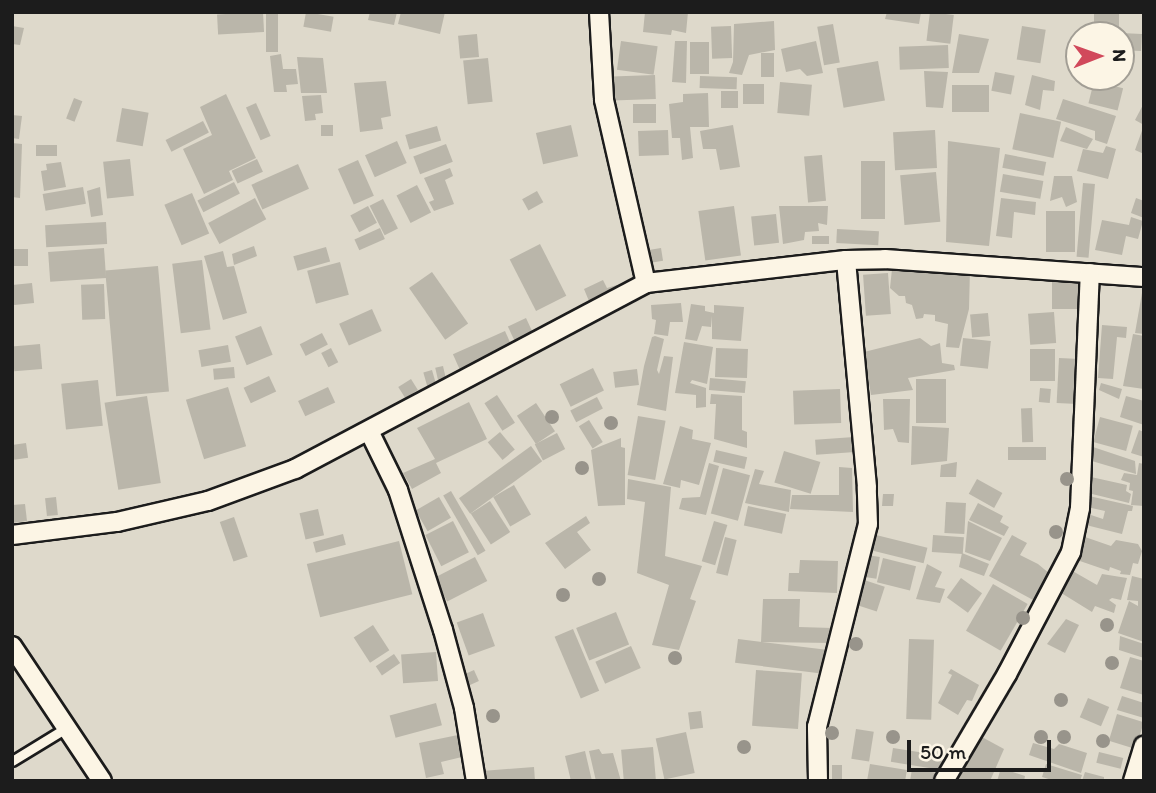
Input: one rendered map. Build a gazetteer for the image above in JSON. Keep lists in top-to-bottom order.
{
  "scale_bar": "50 m",
  "north": "right"
}
